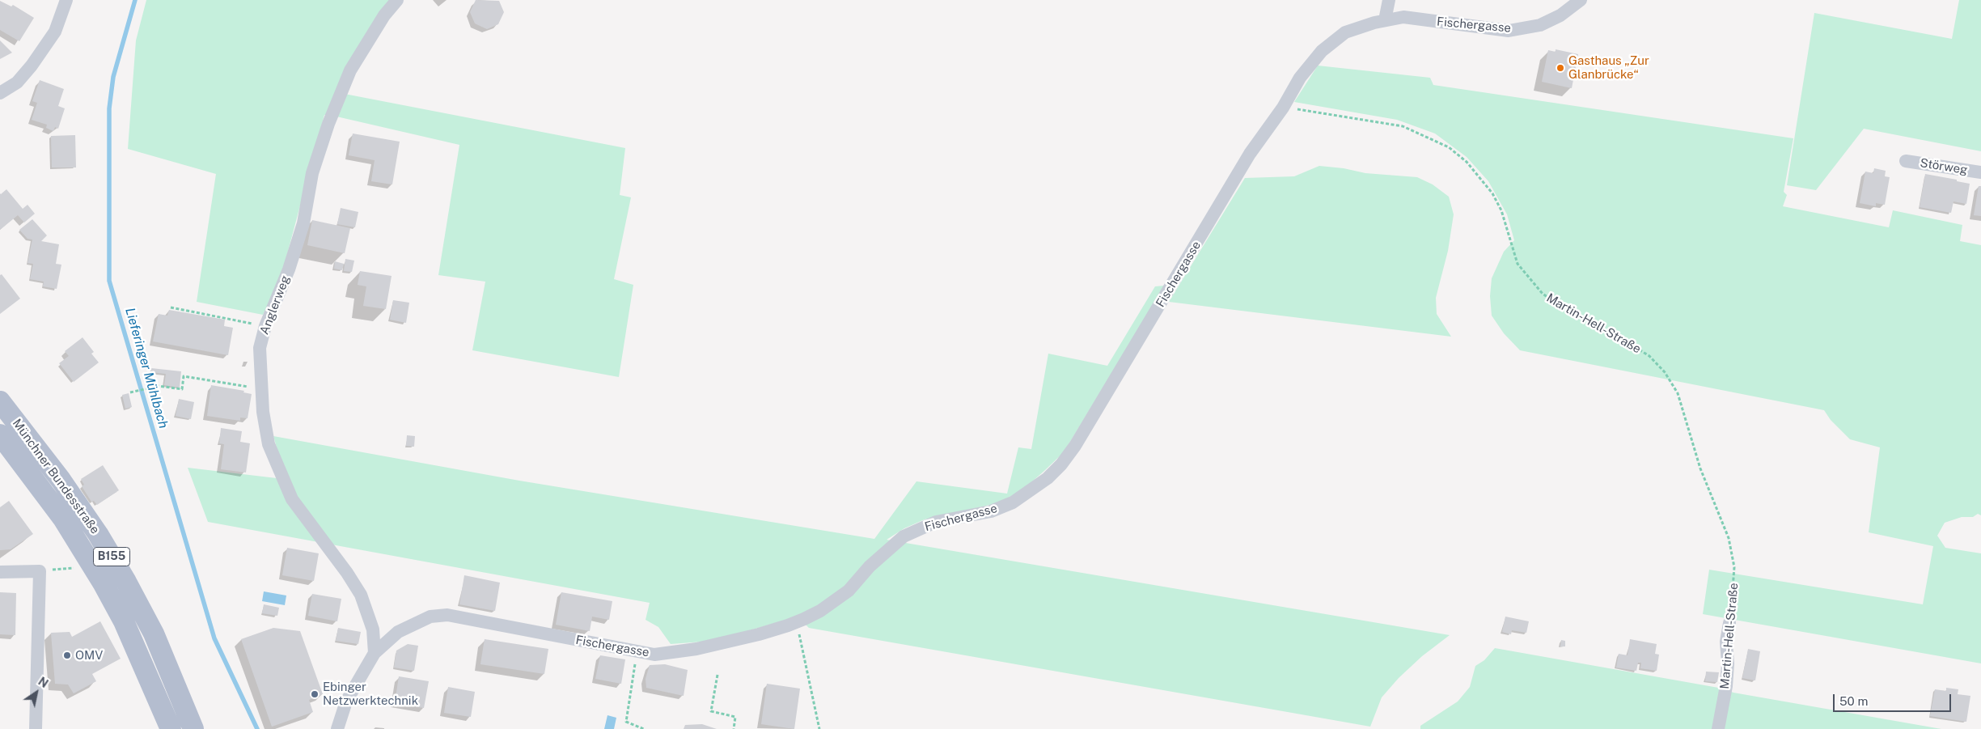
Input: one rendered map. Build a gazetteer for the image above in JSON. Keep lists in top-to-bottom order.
{
  "streets": {
    "main road": ["Münchner Bundesstraße", "B155"],
    "street": [
      "Fischergasse",
      "Störweg",
      "Anglerweg",
      "Martin-Hell-Straße"
    ]
  },
  "crossings": [
    ["Fischergasse", "Anglerweg"],
    ["Fischergasse", "Martin-Hell-Straße"]
  ],
  "water": ["Lieferinger Mühlbach"],
  "places": ["Gasthaus „Zur Glanbrücke“", "OMV", "Ebinger Netzwerktechnik"],
  "scale_bar": "50 m",
  "north": "top right"
}
